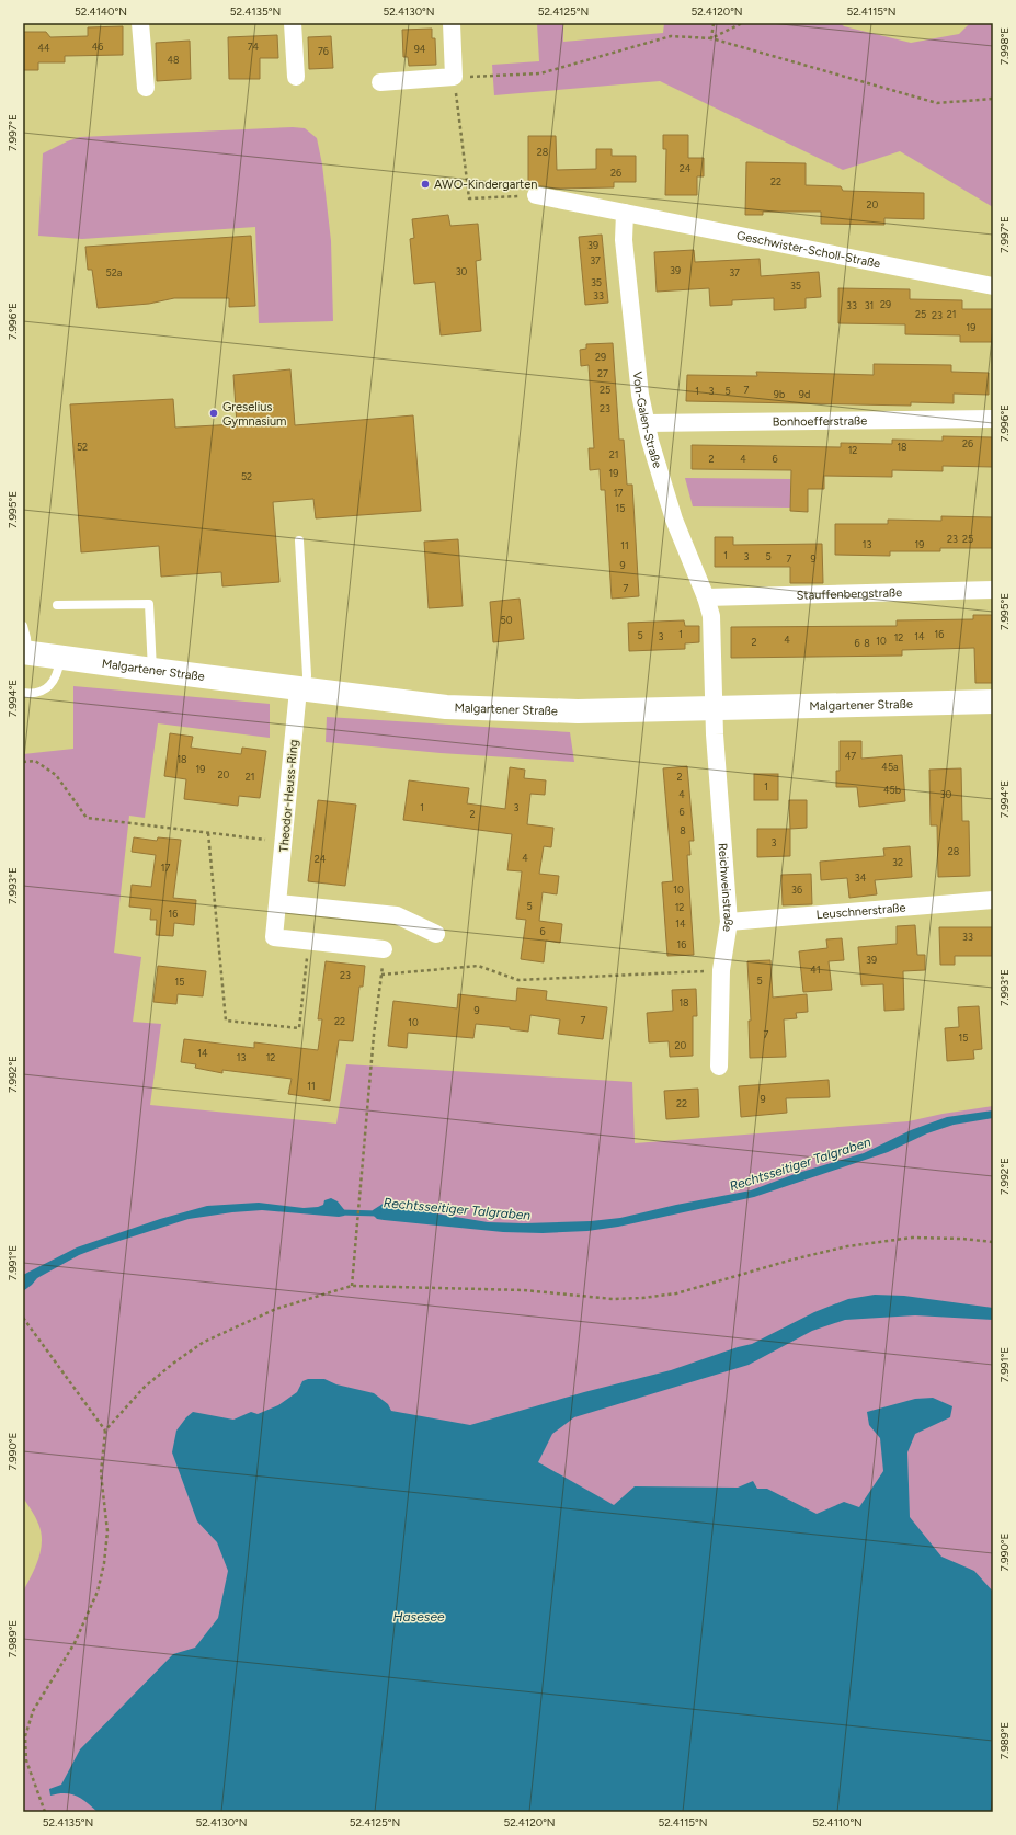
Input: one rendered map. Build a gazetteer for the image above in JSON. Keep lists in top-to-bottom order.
{
  "streets": {
    "street": [
      "Geschwister-Scholl-Straße",
      "Von-Galen-Straße",
      "Bonhoefferstraße",
      "Stauffenbergstraße",
      "Malgartener Straße",
      "Theodor-Heuss-Ring",
      "Reichweinstraße",
      "Leuschnerstraße"
    ]
  },
  "crossings": [
    ["Geschwister-Scholl-Straße", "Von-Galen-Straße"],
    ["Von-Galen-Straße", "Bonhoefferstraße"],
    ["Von-Galen-Straße", "Stauffenbergstraße"],
    ["Von-Galen-Straße", "Malgartener Straße"],
    ["Von-Galen-Straße", "Reichweinstraße"],
    ["Malgartener Straße", "Theodor-Heuss-Ring"],
    ["Malgartener Straße", "Reichweinstraße"],
    ["Reichweinstraße", "Leuschnerstraße"]
  ],
  "water": ["Rechtsseitiger Talgraben", "Hasesee"],
  "places": ["AWO-Kindergarten", "Greselius Gymnasium"],
  "house_numbers": [
    "46",
    "74",
    "44",
    "94",
    "76",
    "48",
    "28",
    "24",
    "26",
    "22",
    "20",
    "39",
    "37",
    "39",
    "30",
    "52a",
    "37",
    "35",
    "35",
    "33",
    "29",
    "33",
    "31",
    "25",
    "21",
    "23",
    "19",
    "29",
    "27",
    "25",
    "7",
    "1",
    "3",
    "5",
    "9b",
    "9d",
    "23",
    "26",
    "52",
    "18",
    "12",
    "21",
    "2",
    "4",
    "6",
    "19",
    "52",
    "17",
    "15",
    "23",
    "25",
    "13",
    "19",
    "11",
    "1",
    "3",
    "5",
    "7",
    "9",
    "9",
    "7",
    "50",
    "1",
    "16",
    "5",
    "3",
    "14",
    "12",
    "4",
    "10",
    "2",
    "6",
    "8",
    "47",
    "18",
    "45a",
    "19",
    "20",
    "21",
    "2",
    "1",
    "45b",
    "4",
    "30",
    "1",
    "3",
    "6",
    "2",
    "8",
    "3",
    "28",
    "4",
    "24",
    "32",
    "17",
    "34",
    "10",
    "36",
    "5",
    "12",
    "16",
    "14",
    "6",
    "33",
    "16",
    "39",
    "41",
    "23",
    "5",
    "15",
    "18",
    "9",
    "7",
    "22",
    "10",
    "7",
    "15",
    "20",
    "14",
    "13",
    "12",
    "11",
    "9",
    "22"
  ],
  "coordinates": [
    "52.4140°N",
    "52.4135°N",
    "52.4130°N",
    "52.4125°N",
    "52.4120°N",
    "52.4115°N",
    "7.998°E",
    "7.997°E",
    "7.996°E",
    "7.995°E",
    "7.994°E",
    "7.993°E",
    "7.992°E",
    "7.991°E",
    "7.990°E",
    "7.989°E",
    "52.4110°N"
  ]
}
